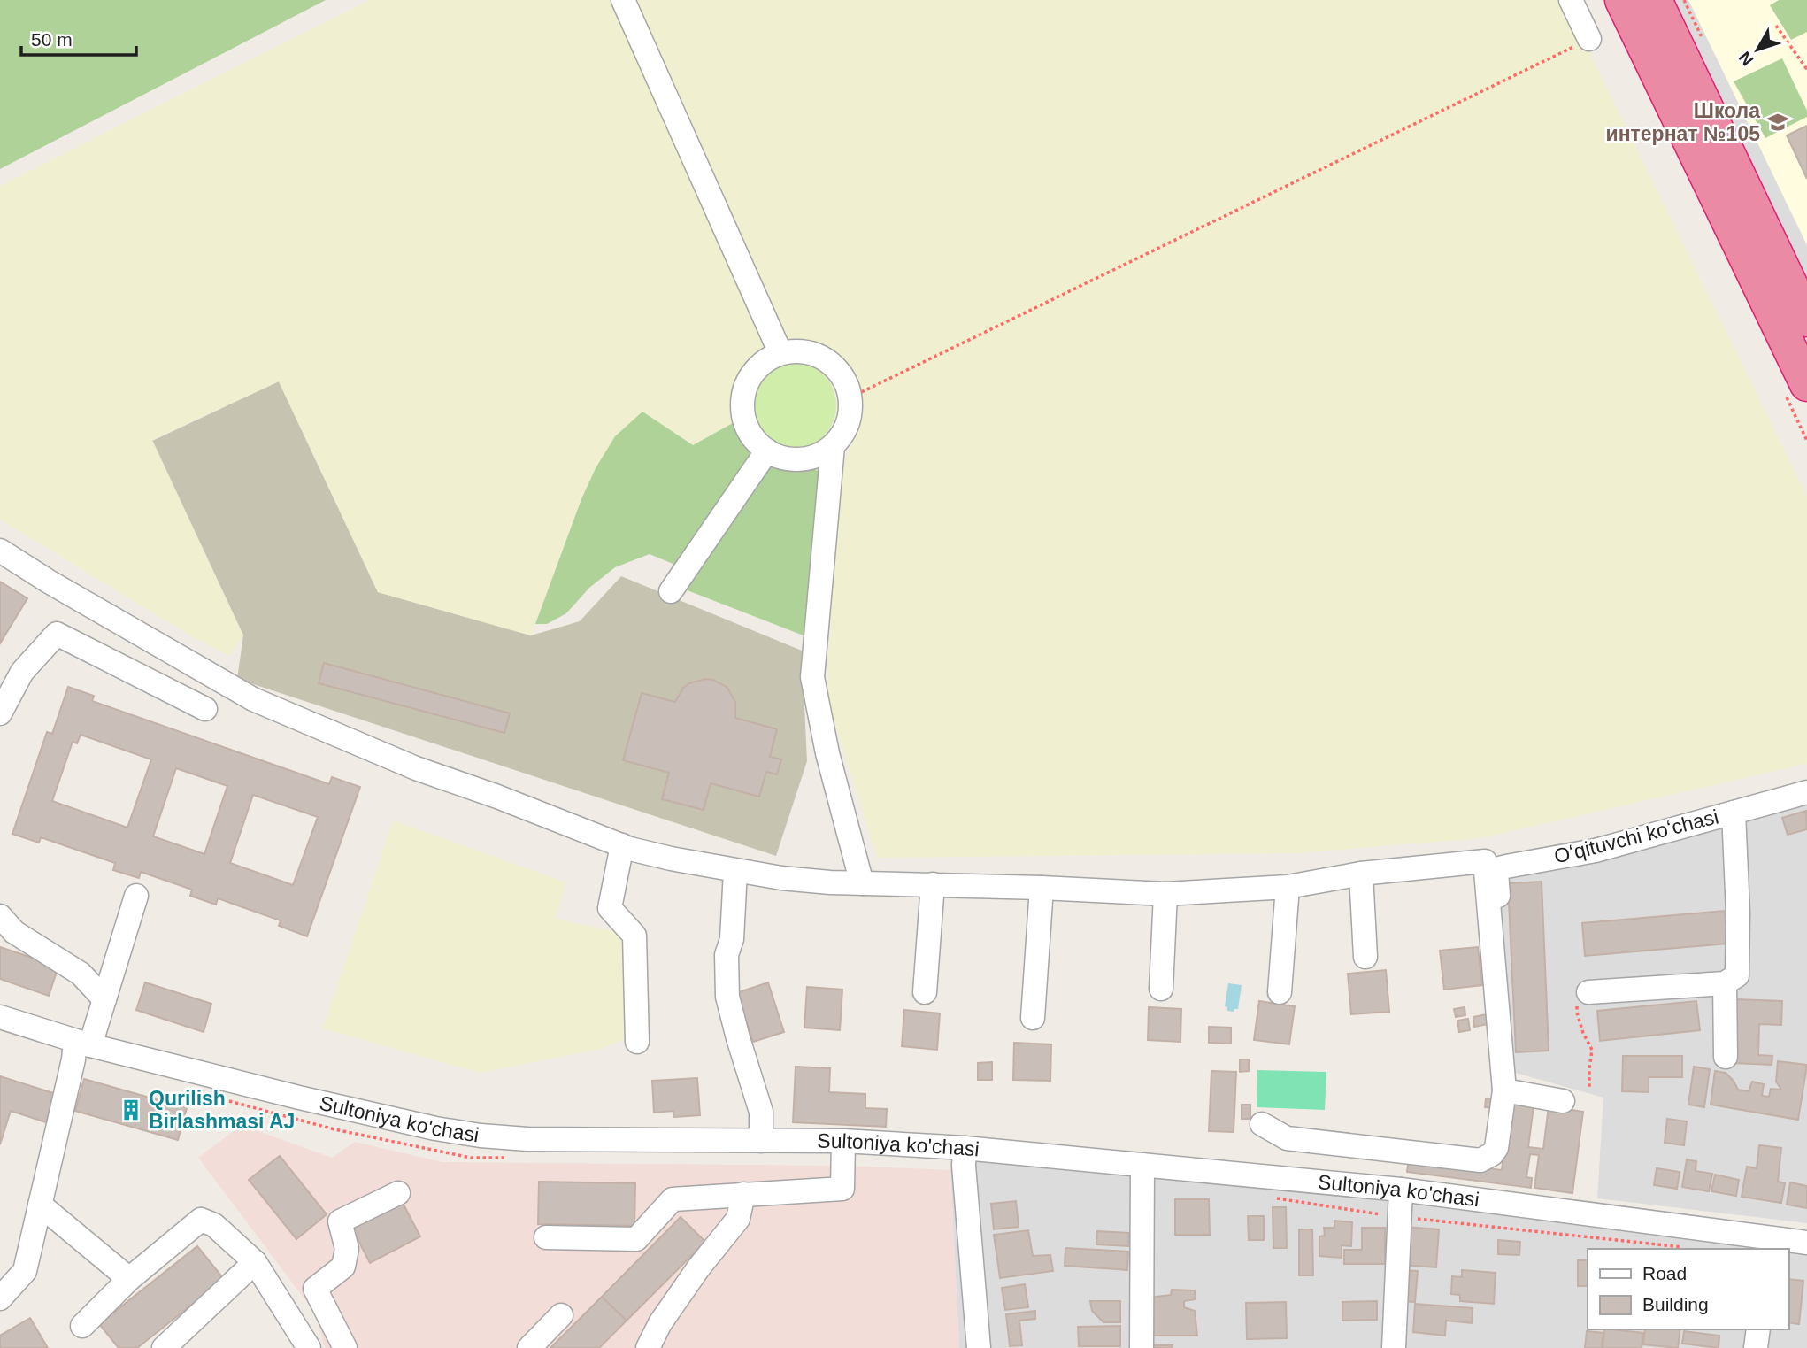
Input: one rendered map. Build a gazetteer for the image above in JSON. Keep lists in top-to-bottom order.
{
  "streets": {
    "street": ["Oʻqituvchi koʻchasi", "Sultoniya ko'chasi"]
  },
  "places": {
    "school or university": ["Школа интернат №105"],
    "building": ["Qurilish Birlashmasi AJ"]
  },
  "legend": ["Road", "Building"],
  "scale_bar": "50 m",
  "north": "bottom left"
}
